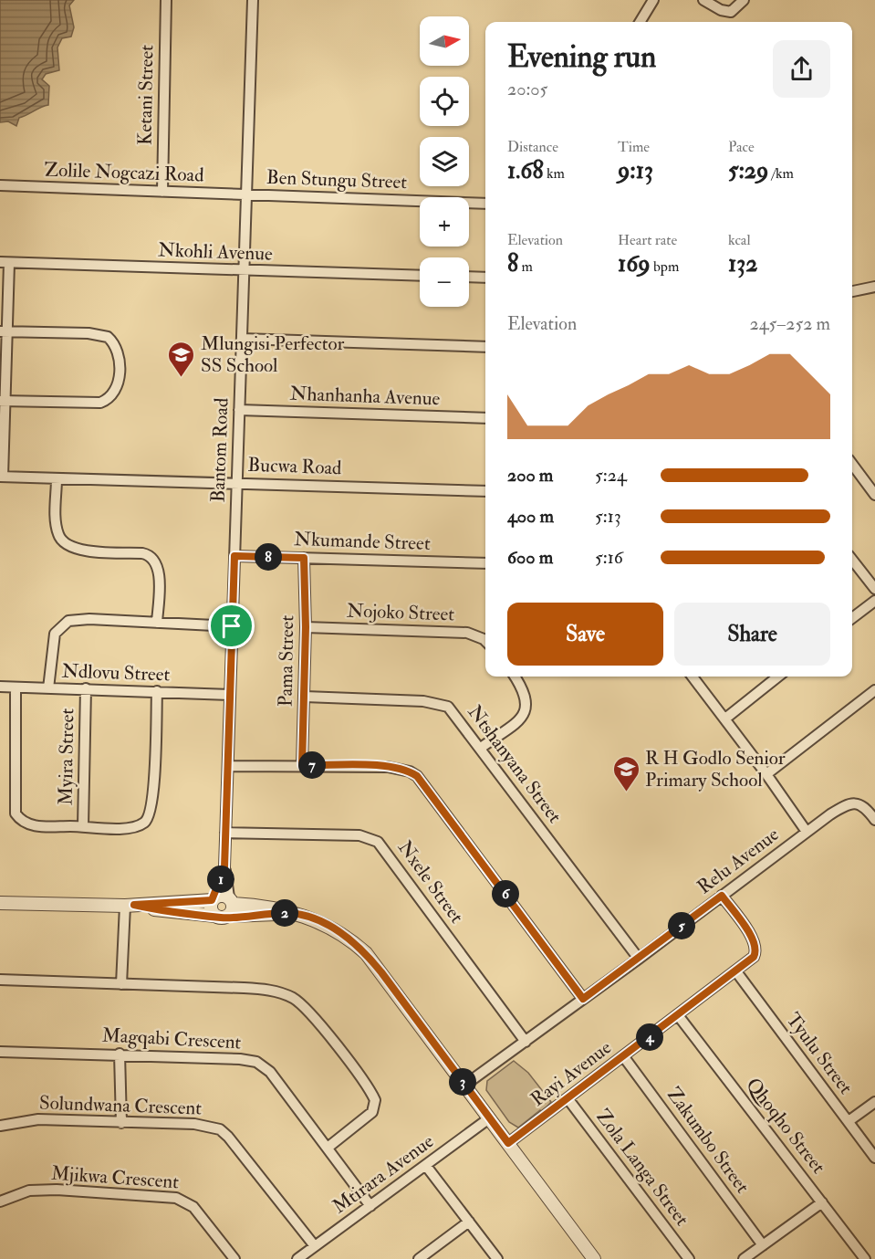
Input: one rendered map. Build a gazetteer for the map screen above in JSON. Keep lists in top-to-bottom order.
{
  "streets": {
    "street": [
      "Ketani Street",
      "Zolile Nogcazi Road",
      "Ben Stungu Street",
      "Nkohli Avenue",
      "Nhanhanha Avenue",
      "Bantom Road",
      "Bucwa Road",
      "Nkumande Street",
      "Nojoko Street",
      "Pama Street",
      "Ndlovu Street",
      "Myira Street",
      "Ntshanyana Street",
      "Relu Avenue",
      "Nxele Street",
      "Magqabi Crescent",
      "Tyulu Street",
      "Rayi Avenue",
      "Solundwana Crescent",
      "Qhoqho Street",
      "Zakumbo Street",
      "Zola Langa Street",
      "Mtirara Avenue",
      "Mjikwa Crescent"
    ]
  },
  "crossings": [
    ["Ketani Street", "Zolile Nogcazi Road"],
    ["Zolile Nogcazi Road", "Ben Stungu Street"],
    ["Zolile Nogcazi Road", "Bantom Road"],
    ["Ben Stungu Street", "Bantom Road"],
    ["Nkohli Avenue", "Bantom Road"],
    ["Nhanhanha Avenue", "Bantom Road"],
    ["Bantom Road", "Bucwa Road"],
    ["Bantom Road", "Nkumande Street"],
    ["Bantom Road", "Ndlovu Street"],
    ["Bantom Road", "Nxele Street"],
    ["Nkumande Street", "Pama Street"],
    ["Nojoko Street", "Pama Street"],
    ["Pama Street", "Ntshanyana Street"],
    ["Ndlovu Street", "Myira Street"],
    ["Ntshanyana Street", "Relu Avenue"],
    ["Relu Avenue", "Nxele Street"],
    ["Relu Avenue", "Rayi Avenue"],
    ["Magqabi Crescent", "Mtirara Avenue"],
    ["Tyulu Street", "Rayi Avenue"],
    ["Rayi Avenue", "Qhoqho Street"],
    ["Rayi Avenue", "Zakumbo Street"],
    ["Rayi Avenue", "Zola Langa Street"],
    ["Solundwana Crescent", "Mtirara Avenue"]
  ],
  "places": {
    "school or university": ["Mlungisi Perfector SS School", "R H Godlo Senior Primary School"]
  },
  "north": "right",
  "page": {
    "map_buttons": ["+", "−"],
    "heading": ["Evening run", "20:05"],
    "stats": [
      ["Distance", "1.68 km"],
      ["Time", "9:13"],
      ["Pace", "5:29 /km"],
      ["Elevation", "8 m"],
      ["Heart rate", "169 bpm"],
      ["kcal", "132"]
    ],
    "chart": ["Elevation", "245–252 m"],
    "list": [
      {
        "name": "200 m",
        "note": "5:24"
      },
      {
        "name": "400 m",
        "note": "5:13"
      },
      {
        "name": "600 m",
        "note": "5:16"
      }
    ],
    "pins": [
      "8",
      "7",
      "1",
      "6",
      "2",
      "5",
      "4",
      "3"
    ],
    "buttons": ["Save", "Share"]
  }
}
